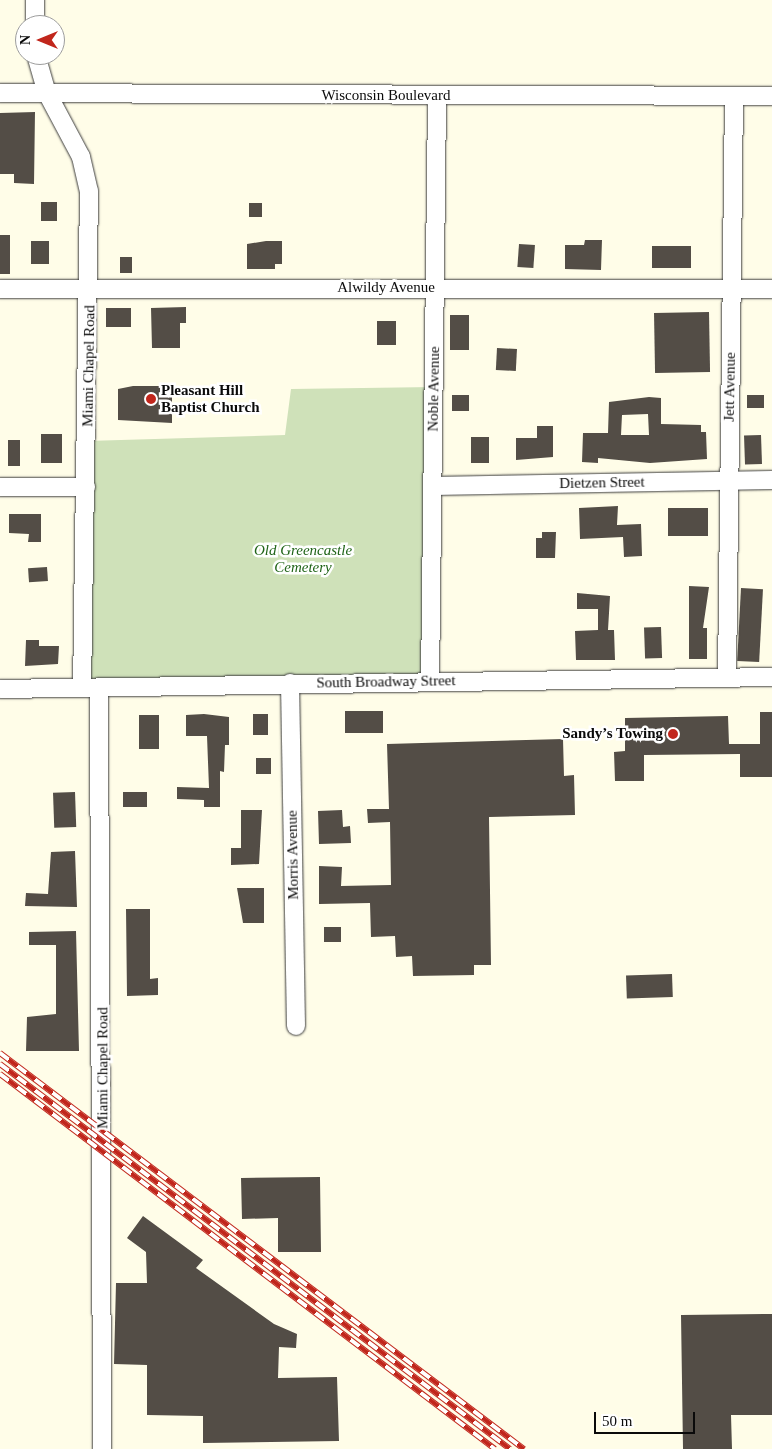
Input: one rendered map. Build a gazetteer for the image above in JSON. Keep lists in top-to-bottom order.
{
  "streets": {
    "street": [
      "Wisconsin Boulevard",
      "Alwildy Avenue",
      "Miami Chapel Road",
      "Jett Avenue",
      "Noble Avenue",
      "Dietzen Street",
      "South Broadway Street",
      "Morris Avenue"
    ]
  },
  "crossings": [
    ["Wisconsin Boulevard", "Miami Chapel Road"],
    ["Wisconsin Boulevard", "Jett Avenue"],
    ["Wisconsin Boulevard", "Noble Avenue"],
    ["Alwildy Avenue", "Miami Chapel Road"],
    ["Alwildy Avenue", "Jett Avenue"],
    ["Alwildy Avenue", "Noble Avenue"],
    ["Miami Chapel Road", "South Broadway Street"],
    ["Jett Avenue", "Dietzen Street"],
    ["Jett Avenue", "South Broadway Street"],
    ["Noble Avenue", "Dietzen Street"],
    ["Noble Avenue", "South Broadway Street"],
    ["South Broadway Street", "Morris Avenue"]
  ],
  "parks": ["Old Greencastle Cemetery"],
  "places": ["Pleasant Hill Baptist Church", "Sandy’s Towing"],
  "scale_bar": "50 m",
  "north": "left"
}
